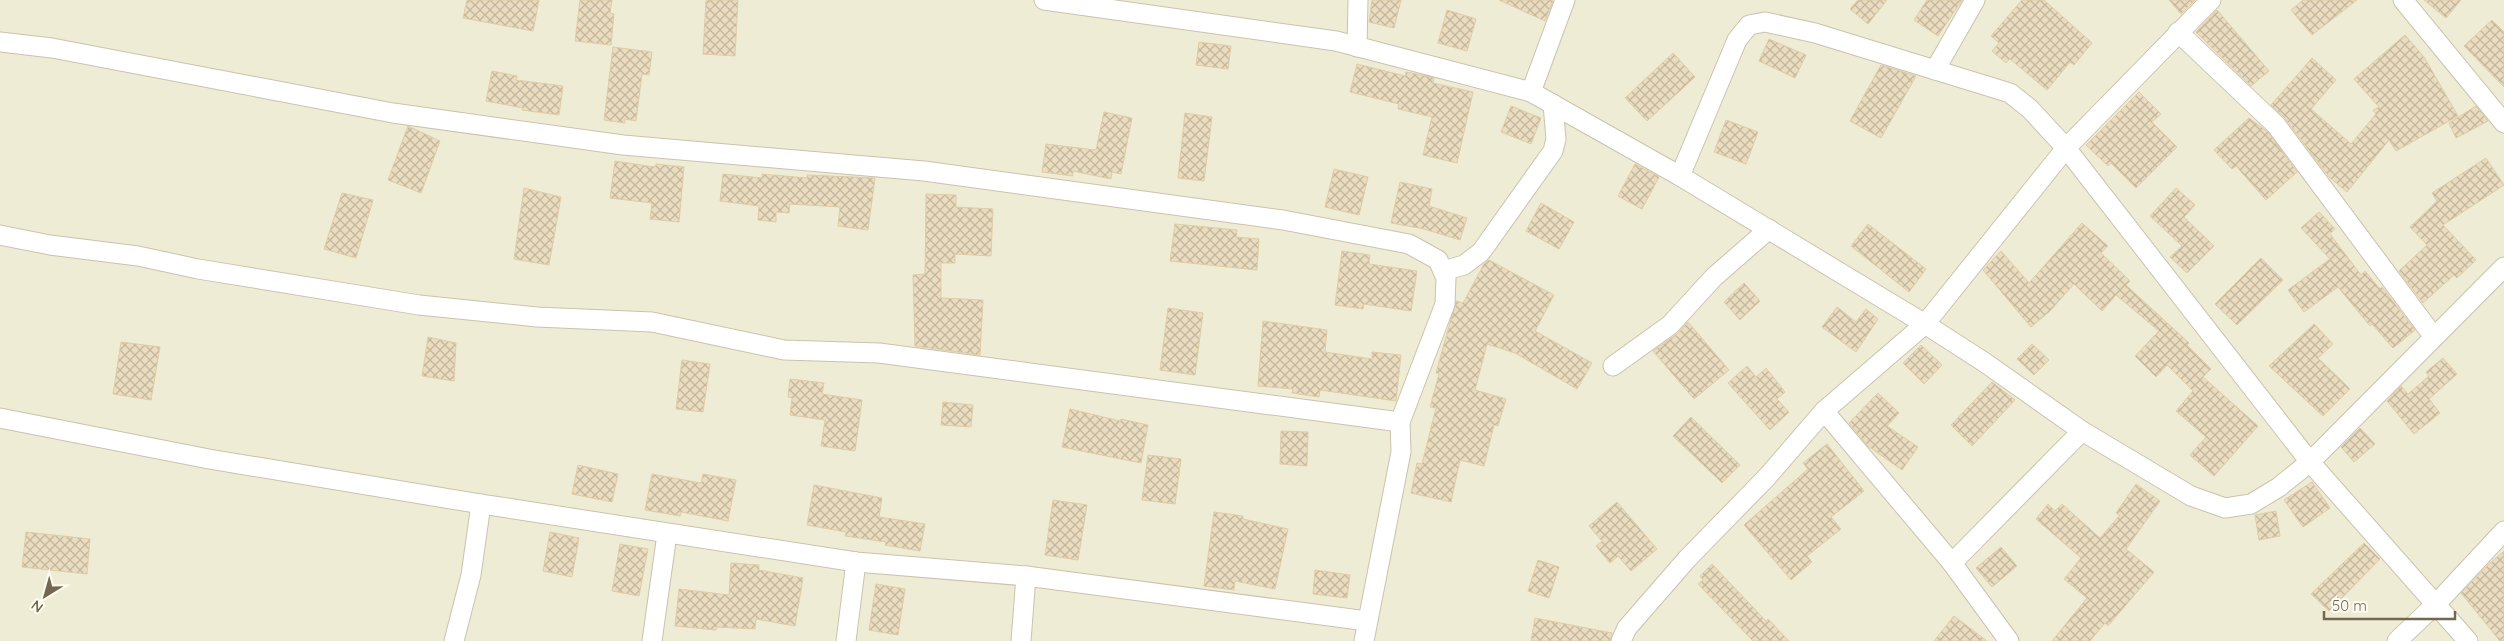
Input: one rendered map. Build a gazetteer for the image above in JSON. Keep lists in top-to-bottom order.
{
  "scale_bar": "50 m",
  "north": "bottom left"
}
